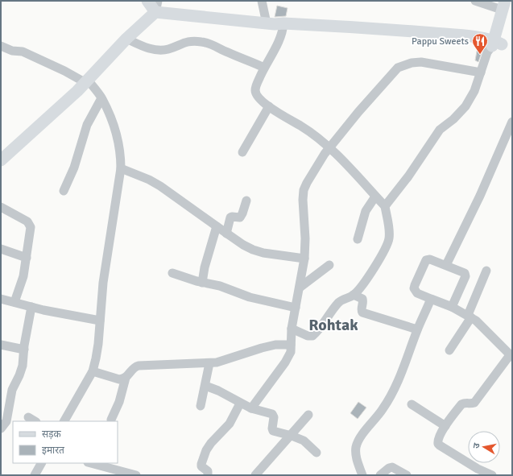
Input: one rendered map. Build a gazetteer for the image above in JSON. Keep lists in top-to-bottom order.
{
  "districts": ["Rohtak"],
  "places": {
    "restaurant": ["Pappu Sweets"]
  },
  "legend": ["सड़क", "इमारत"],
  "north": "left"
}
